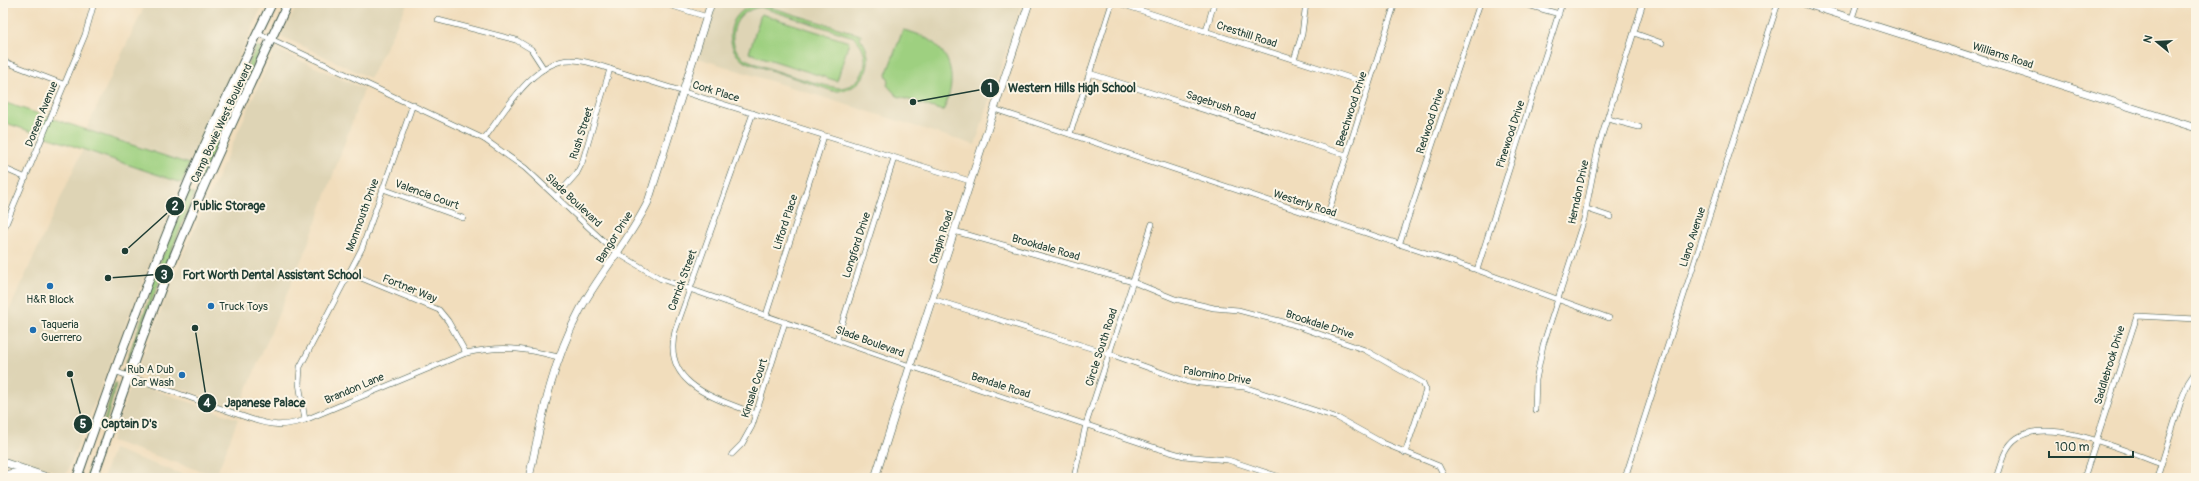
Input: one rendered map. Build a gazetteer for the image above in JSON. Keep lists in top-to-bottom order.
{
  "streets": {
    "main road": ["Camp Bowie West Boulevard"],
    "street": [
      "Cresthill Road",
      "Williams Road",
      "Cork Place",
      "Sagebrush Road",
      "Beechwood Drive",
      "Doreen Avenue",
      "Redwood Drive",
      "Rush Street",
      "Pinewood Drive",
      "Herndon Drive",
      "Valencia Court",
      "Slade Boulevard",
      "Westerly Road",
      "Monmouth Drive",
      "Lifford Place",
      "Bangor Drive",
      "Chapin Road",
      "Llano Avenue",
      "Longford Drive",
      "Brookdale Road",
      "Carrick Street",
      "Fortner Way",
      "Brookdale Drive",
      "Circle South Road",
      "Saddlebrook Drive",
      "Palomino Drive",
      "Bendale Road",
      "Brandon Lane",
      "Kinsale Court"
    ]
  },
  "crossings": [
    ["Cresthill Road", "Beechwood Drive"],
    ["Cork Place", "Rush Street"],
    ["Cork Place", "Slade Boulevard"],
    ["Cork Place", "Lifford Place"],
    ["Cork Place", "Bangor Drive"],
    ["Cork Place", "Chapin Road"],
    ["Cork Place", "Longford Drive"],
    ["Cork Place", "Carrick Street"],
    ["Sagebrush Road", "Beechwood Drive"],
    ["Beechwood Drive", "Westerly Road"],
    ["Redwood Drive", "Westerly Road"],
    ["Camp Bowie West Boulevard", "Slade Boulevard"],
    ["Camp Bowie West Boulevard", "Brandon Lane"],
    ["Rush Street", "Slade Boulevard"],
    ["Pinewood Drive", "Westerly Road"],
    ["Herndon Drive", "Westerly Road"],
    ["Valencia Court", "Monmouth Drive"],
    ["Slade Boulevard", "Monmouth Drive"],
    ["Slade Boulevard", "Lifford Place"],
    ["Slade Boulevard", "Bangor Drive"],
    ["Slade Boulevard", "Chapin Road"],
    ["Slade Boulevard", "Longford Drive"],
    ["Slade Boulevard", "Carrick Street"],
    ["Slade Boulevard", "Bendale Road"],
    ["Slade Boulevard", "Kinsale Court"],
    ["Westerly Road", "Chapin Road"],
    ["Monmouth Drive", "Fortner Way"],
    ["Monmouth Drive", "Brandon Lane"],
    ["Bangor Drive", "Brandon Lane"],
    ["Chapin Road", "Brookdale Road"],
    ["Chapin Road", "Palomino Drive"],
    ["Chapin Road", "Bendale Road"],
    ["Brookdale Road", "Brookdale Drive"],
    ["Brookdale Road", "Circle South Road"],
    ["Carrick Street", "Kinsale Court"],
    ["Fortner Way", "Brandon Lane"],
    ["Brookdale Drive", "Circle South Road"],
    ["Brookdale Drive", "Palomino Drive"],
    ["Circle South Road", "Palomino Drive"],
    ["Circle South Road", "Bendale Road"]
  ],
  "places": [
    "Western Hills High School",
    "Public Storage",
    "Fort Worth Dental Assistant School",
    "H&R Block",
    "Truck Toys",
    "Japanese Palace",
    "Taqueria Guerrero",
    "Captain D's",
    "Rub A Dub Car Wash"
  ],
  "scale_bar": "100 m",
  "north": "left"
}
